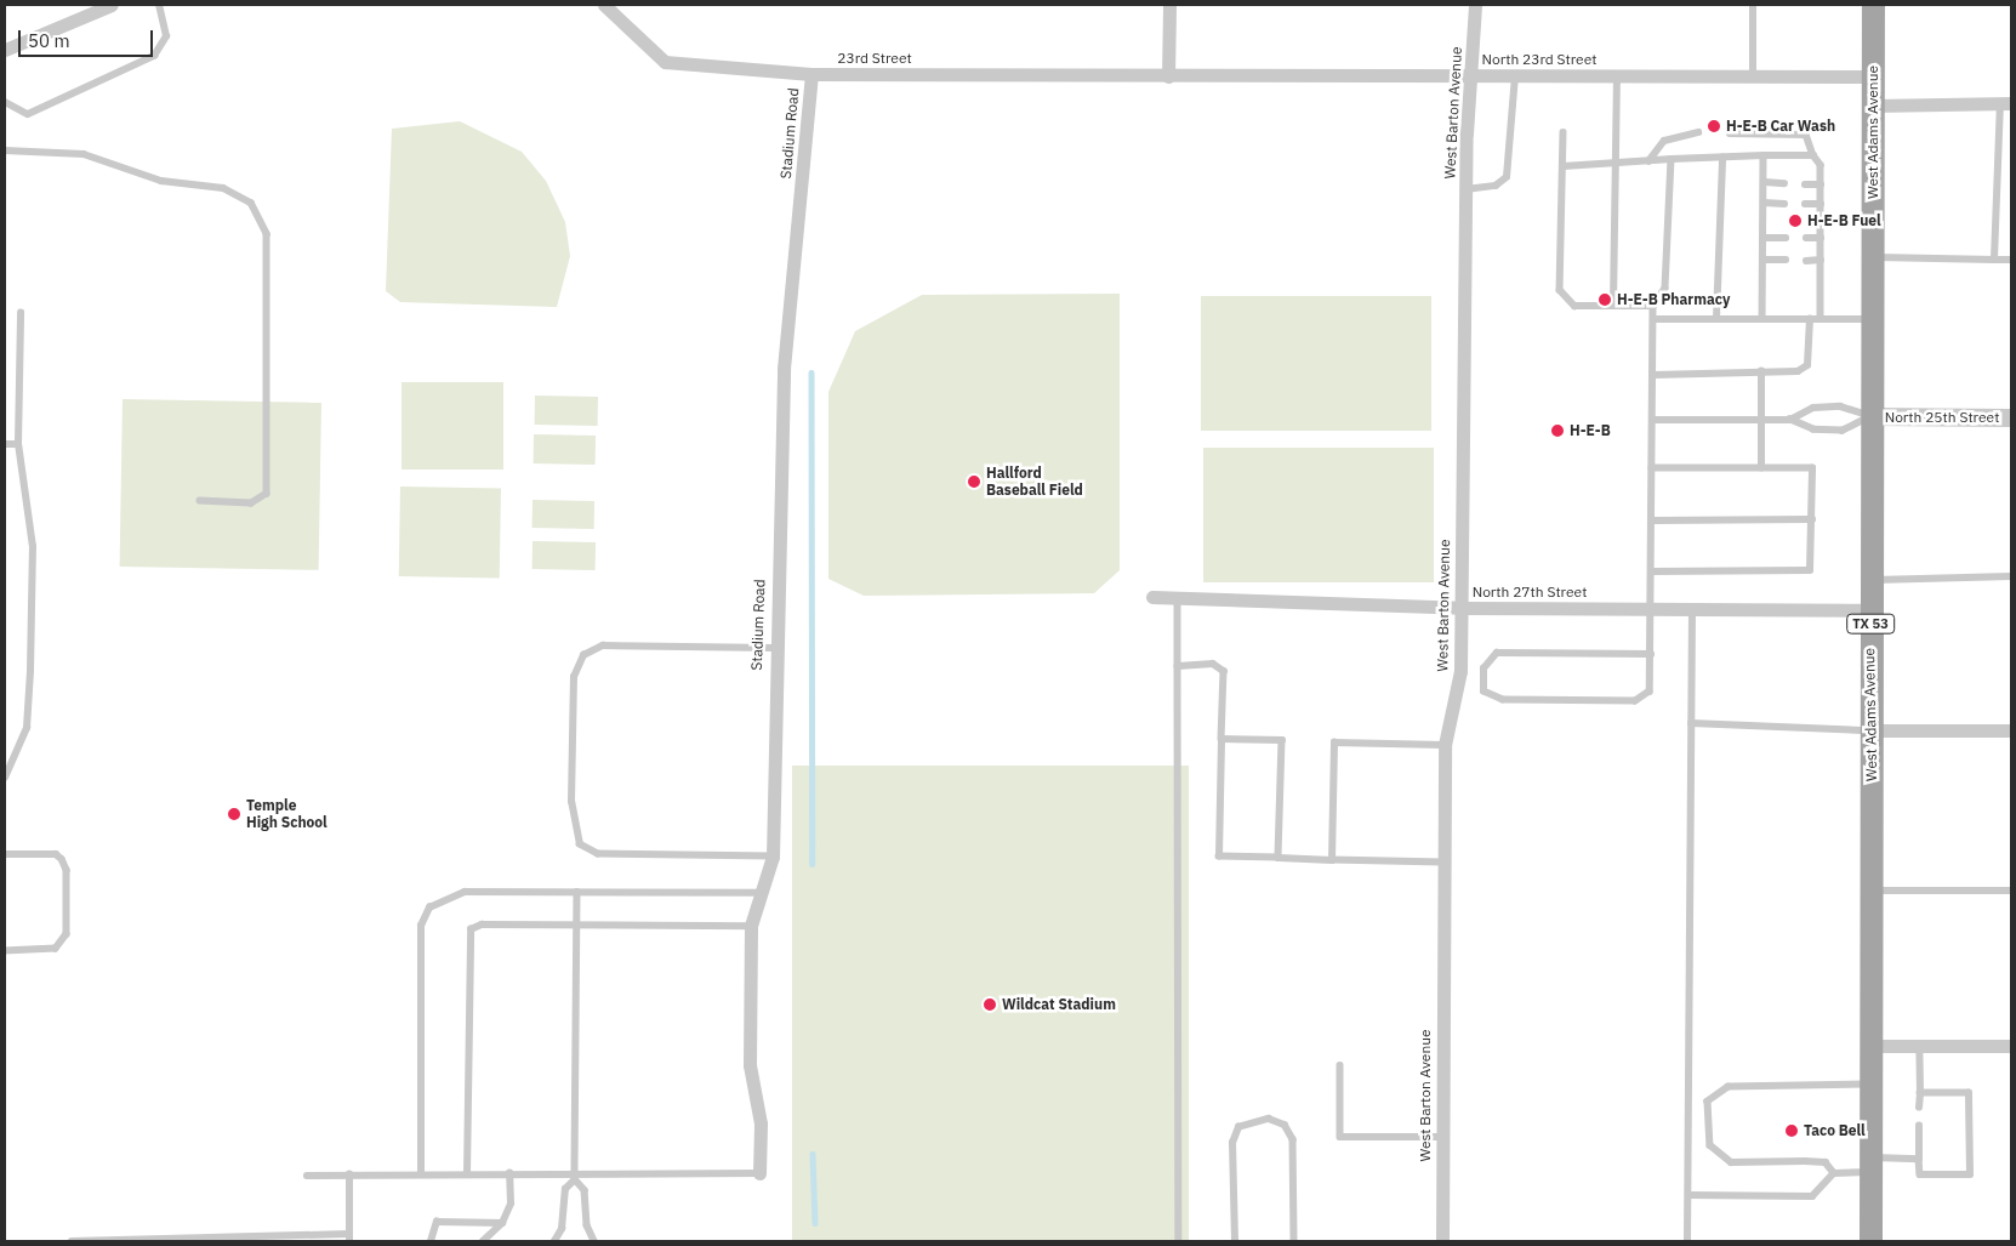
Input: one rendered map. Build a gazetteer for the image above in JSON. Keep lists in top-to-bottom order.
{
  "streets": {
    "main road": ["West Adams Avenue", "TX 53"],
    "street": [
      "23rd Street",
      "North 23rd Street",
      "West Barton Avenue",
      "Stadium Road",
      "North 25th Street",
      "North 27th Street"
    ]
  },
  "crossings": [
    ["23rd Street", "North 23rd Street"],
    ["23rd Street", "Stadium Road"],
    ["North 23rd Street", "West Barton Avenue"],
    ["North 23rd Street", "West Adams Avenue"],
    ["West Barton Avenue", "North 27th Street"],
    ["West Adams Avenue", "North 25th Street"],
    ["West Adams Avenue", "North 27th Street"]
  ],
  "places": [
    "H-E-B Car Wash",
    "H-E-B Fuel",
    "H-E-B Pharmacy",
    "H-E-B",
    "Hallford Baseball Field",
    "Temple High School",
    "Wildcat Stadium",
    "Taco Bell"
  ],
  "scale_bar": "50 m"
}
